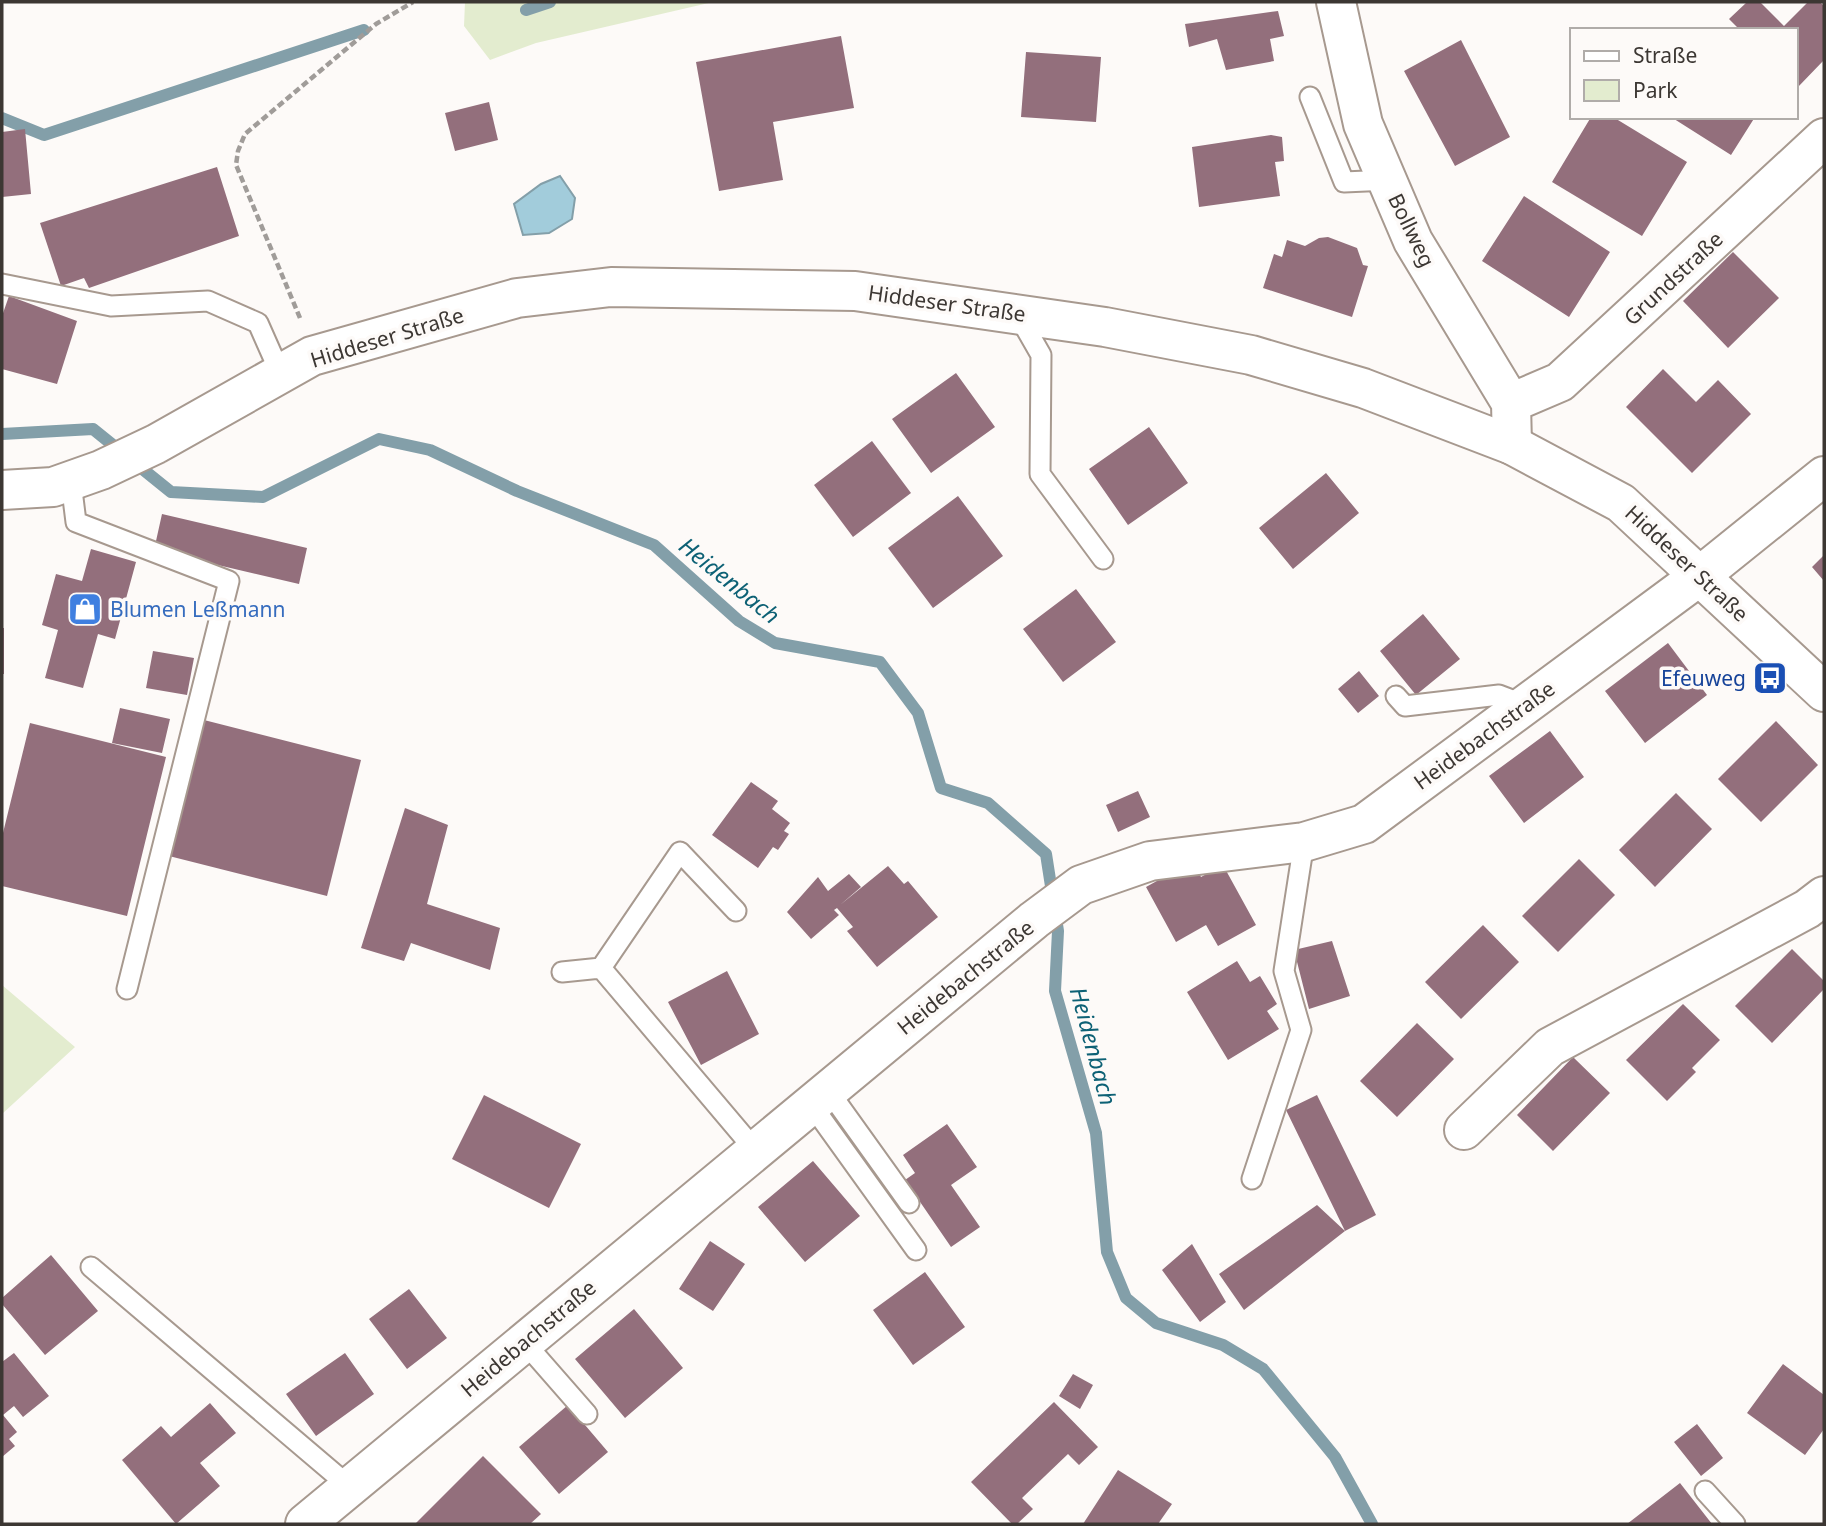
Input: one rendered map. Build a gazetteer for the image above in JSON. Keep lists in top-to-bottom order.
{
  "streets": {
    "street": [
      "Bollweg",
      "Grundstraße",
      "Hiddeser Straße",
      "Heidebachstraße"
    ]
  },
  "crossings": [
    ["Bollweg", "Grundstraße"],
    ["Bollweg", "Hiddeser Straße"],
    ["Hiddeser Straße", "Heidebachstraße"]
  ],
  "water": ["Heidenbach"],
  "places": {
    "shop": ["Blumen Leßmann"],
    "bus stop": ["Efeuweg"]
  },
  "legend": ["Straße", "Park"]
}
